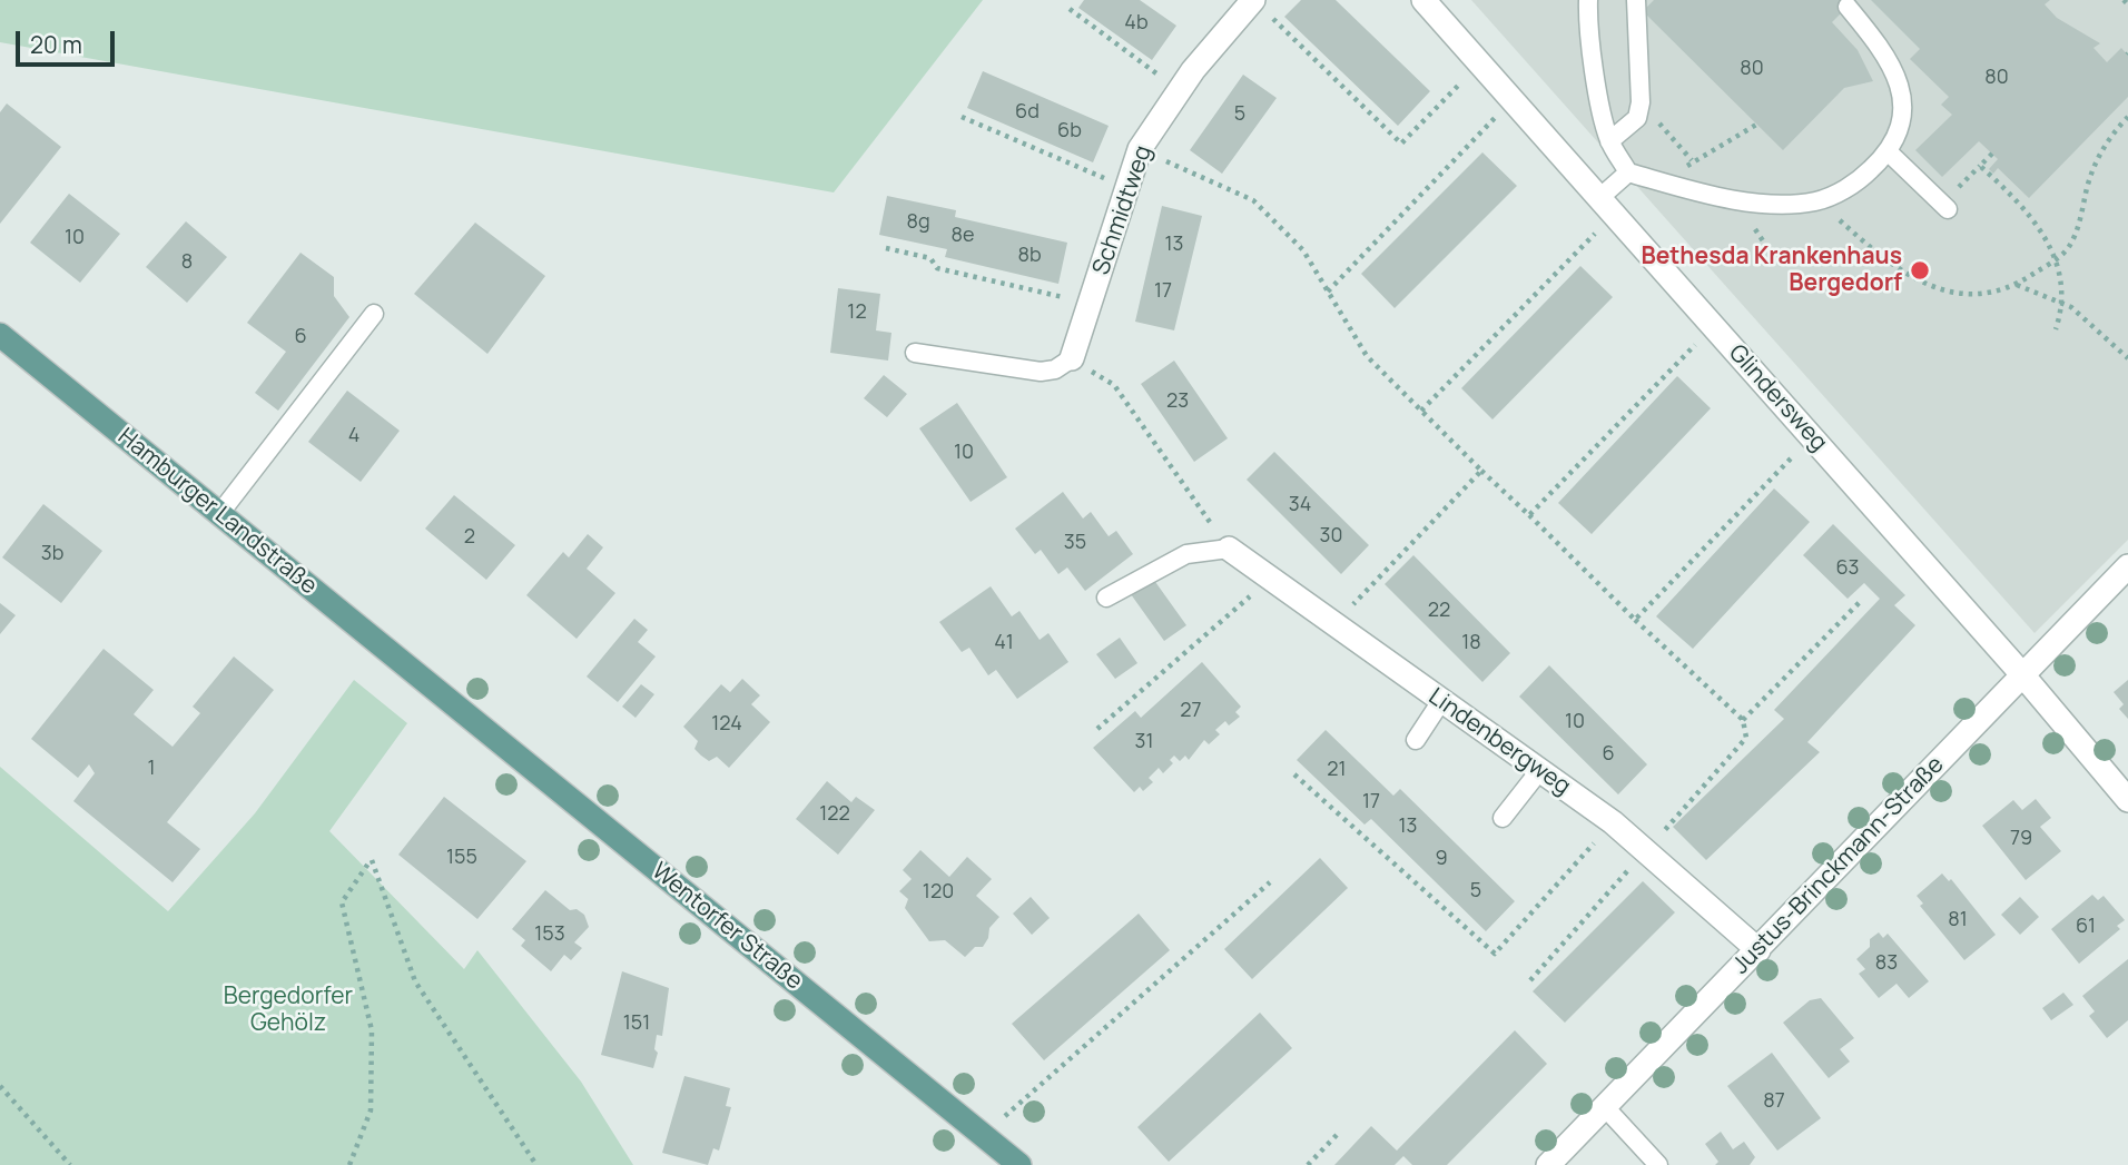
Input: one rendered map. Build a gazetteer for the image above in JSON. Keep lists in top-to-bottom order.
{
  "streets": {
    "main road": ["Hamburger Landstraße", "Wentorfer Straße"],
    "street": [
      "Schmidtweg",
      "Glindersweg",
      "Lindenbergweg",
      "Justus-Brinckmann-Straße"
    ]
  },
  "crossings": [
    ["Glindersweg", "Justus-Brinckmann-Straße"],
    ["Hamburger Landstraße", "Wentorfer Straße"],
    ["Lindenbergweg", "Justus-Brinckmann-Straße"]
  ],
  "parks": ["Bergedorfer Gehölz"],
  "places": ["Bethesda Krankenhaus Bergedorf"],
  "house_numbers": [
    "4b",
    "80",
    "80",
    "6d",
    "5",
    "6b",
    "8g",
    "8e",
    "10",
    "13",
    "8b",
    "8",
    "17",
    "12",
    "6",
    "23",
    "4",
    "10",
    "34",
    "30",
    "2",
    "35",
    "3b",
    "63",
    "22",
    "41",
    "18",
    "27",
    "10",
    "124",
    "31",
    "6",
    "1",
    "21",
    "17",
    "122",
    "13",
    "79",
    "155",
    "9",
    "5",
    "120",
    "81",
    "61",
    "153",
    "83",
    "151",
    "87"
  ],
  "scale_bar": "20 m"
}
